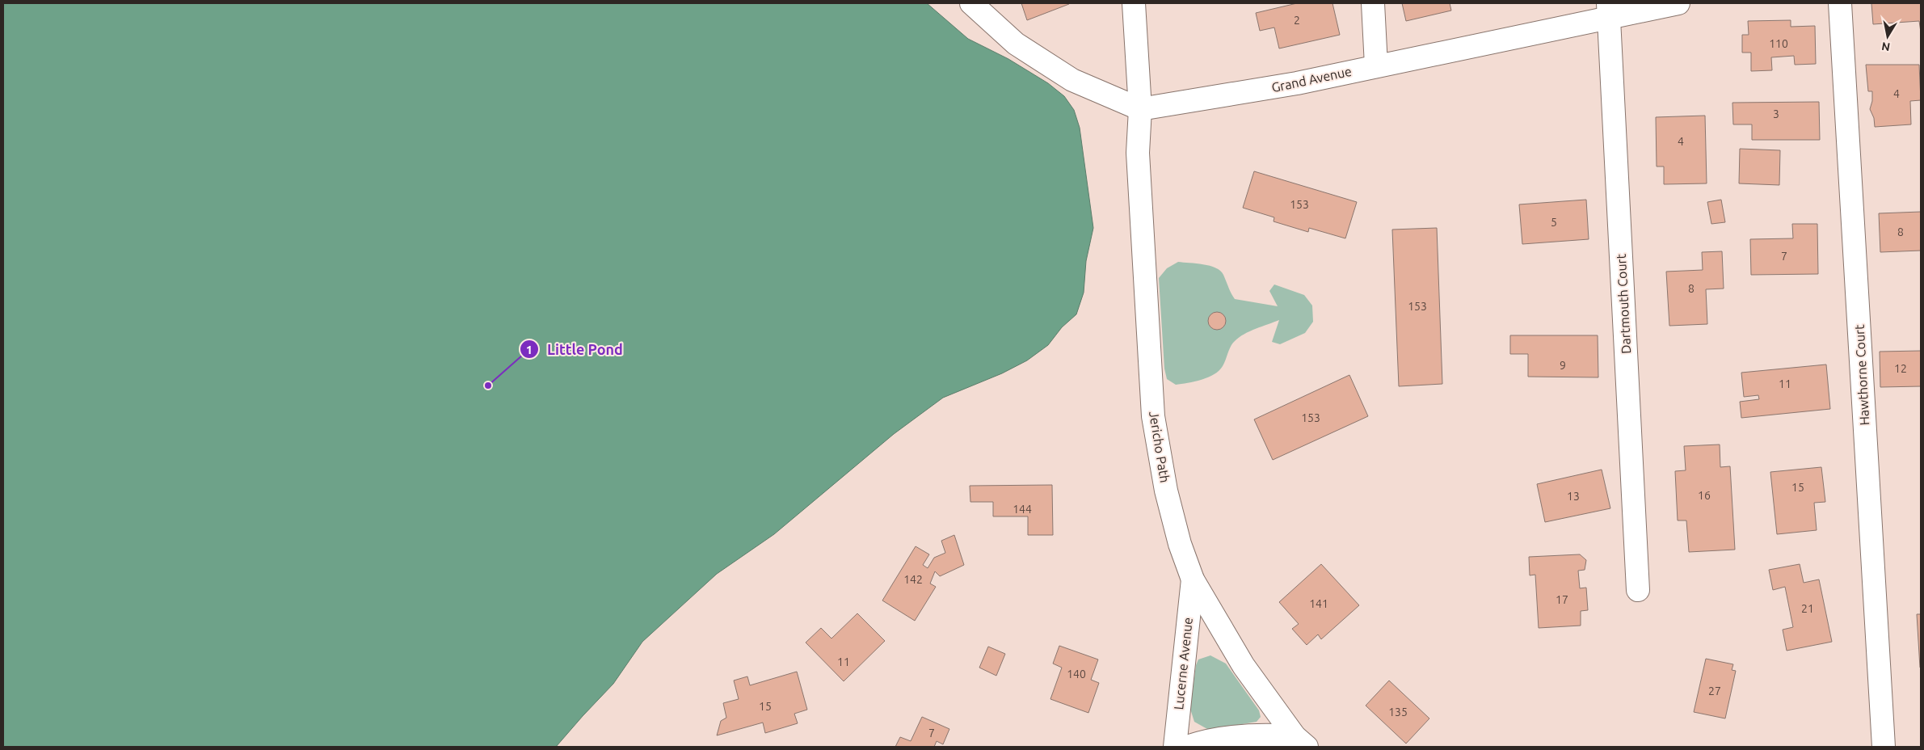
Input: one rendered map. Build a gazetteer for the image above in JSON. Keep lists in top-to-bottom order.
{
  "streets": {
    "street": [
      "Grand Avenue",
      "Dartmouth Court",
      "Hawthorne Court",
      "Jericho Path",
      "Lucerne Avenue"
    ]
  },
  "crossings": [
    ["Grand Avenue", "Dartmouth Court"],
    ["Grand Avenue", "Jericho Path"],
    ["Jericho Path", "Lucerne Avenue"]
  ],
  "places": ["Little Pond"],
  "house_numbers": [
    "2",
    "110",
    "4",
    "3",
    "4",
    "153",
    "5",
    "8",
    "7",
    "8",
    "153",
    "9",
    "12",
    "11",
    "153",
    "15",
    "16",
    "13",
    "144",
    "142",
    "17",
    "141",
    "21",
    "11",
    "140",
    "27",
    "15",
    "135",
    "7"
  ],
  "north": "bottom"
}
